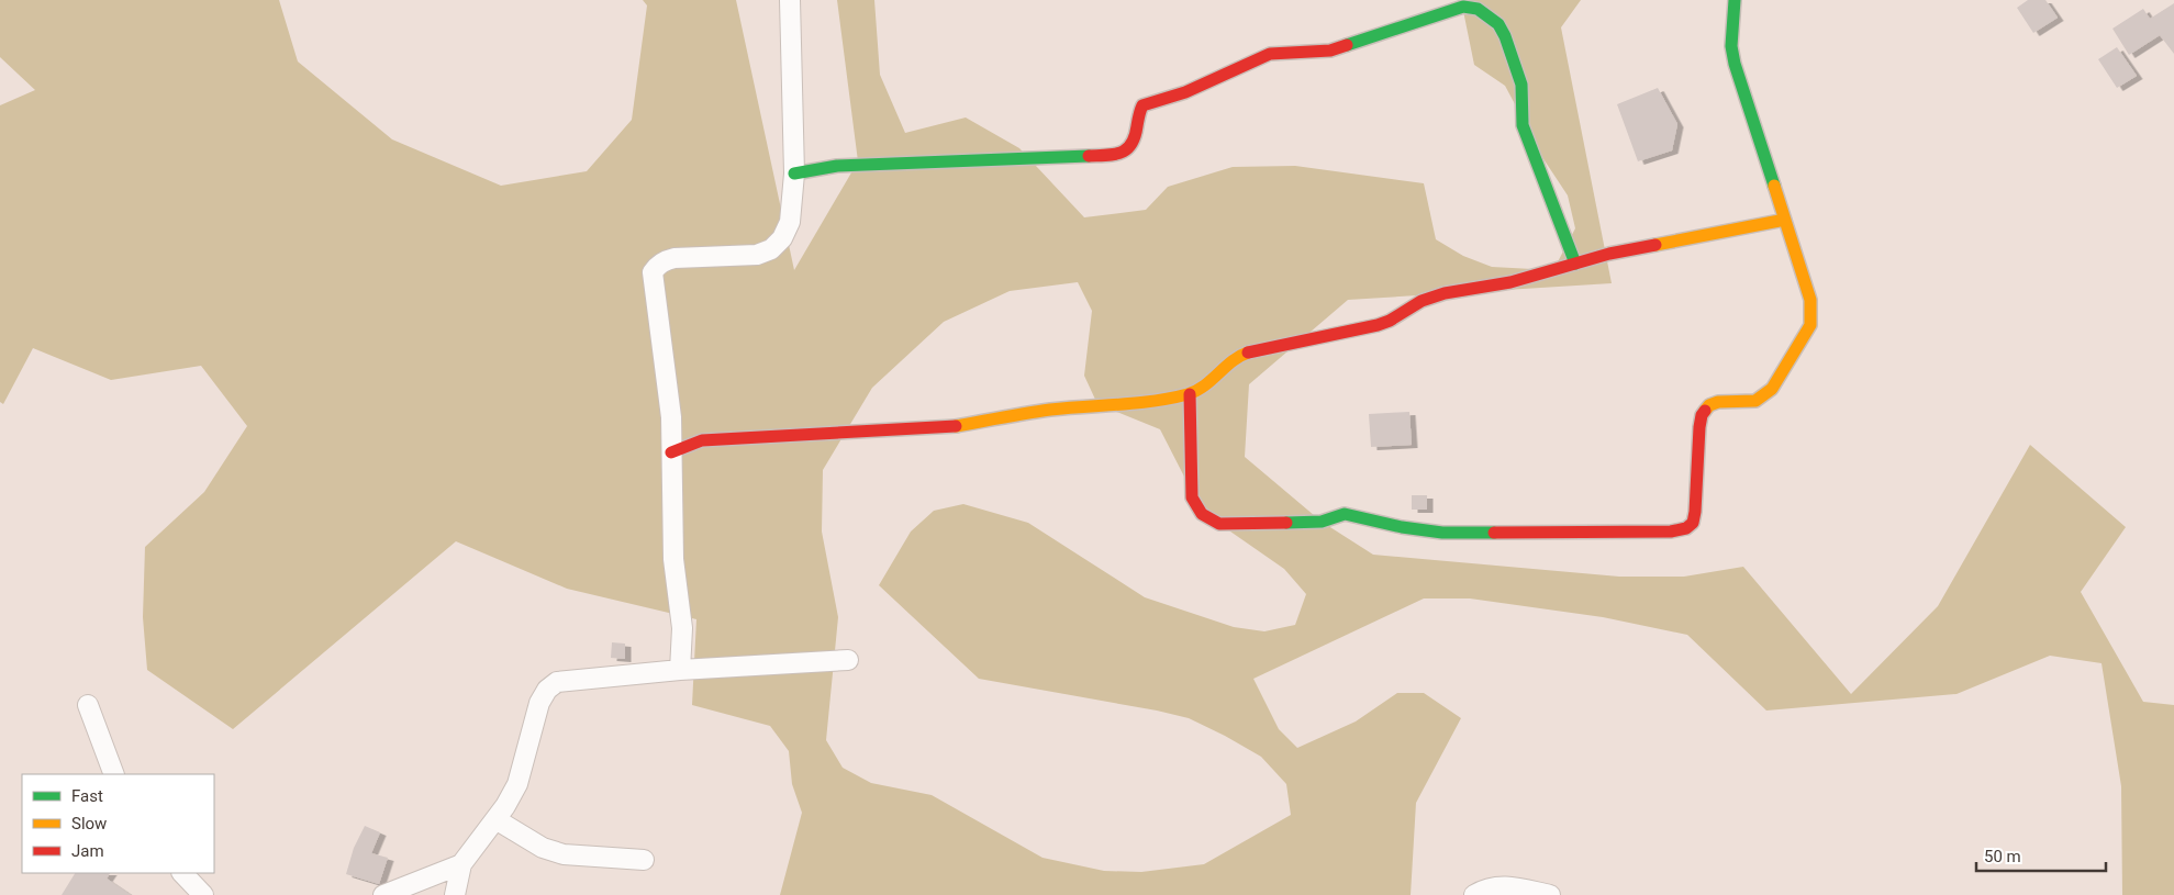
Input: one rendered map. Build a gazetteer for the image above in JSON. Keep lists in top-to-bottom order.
{
  "legend": ["Fast", "Slow", "Jam"],
  "scale_bar": "50 m"
}
